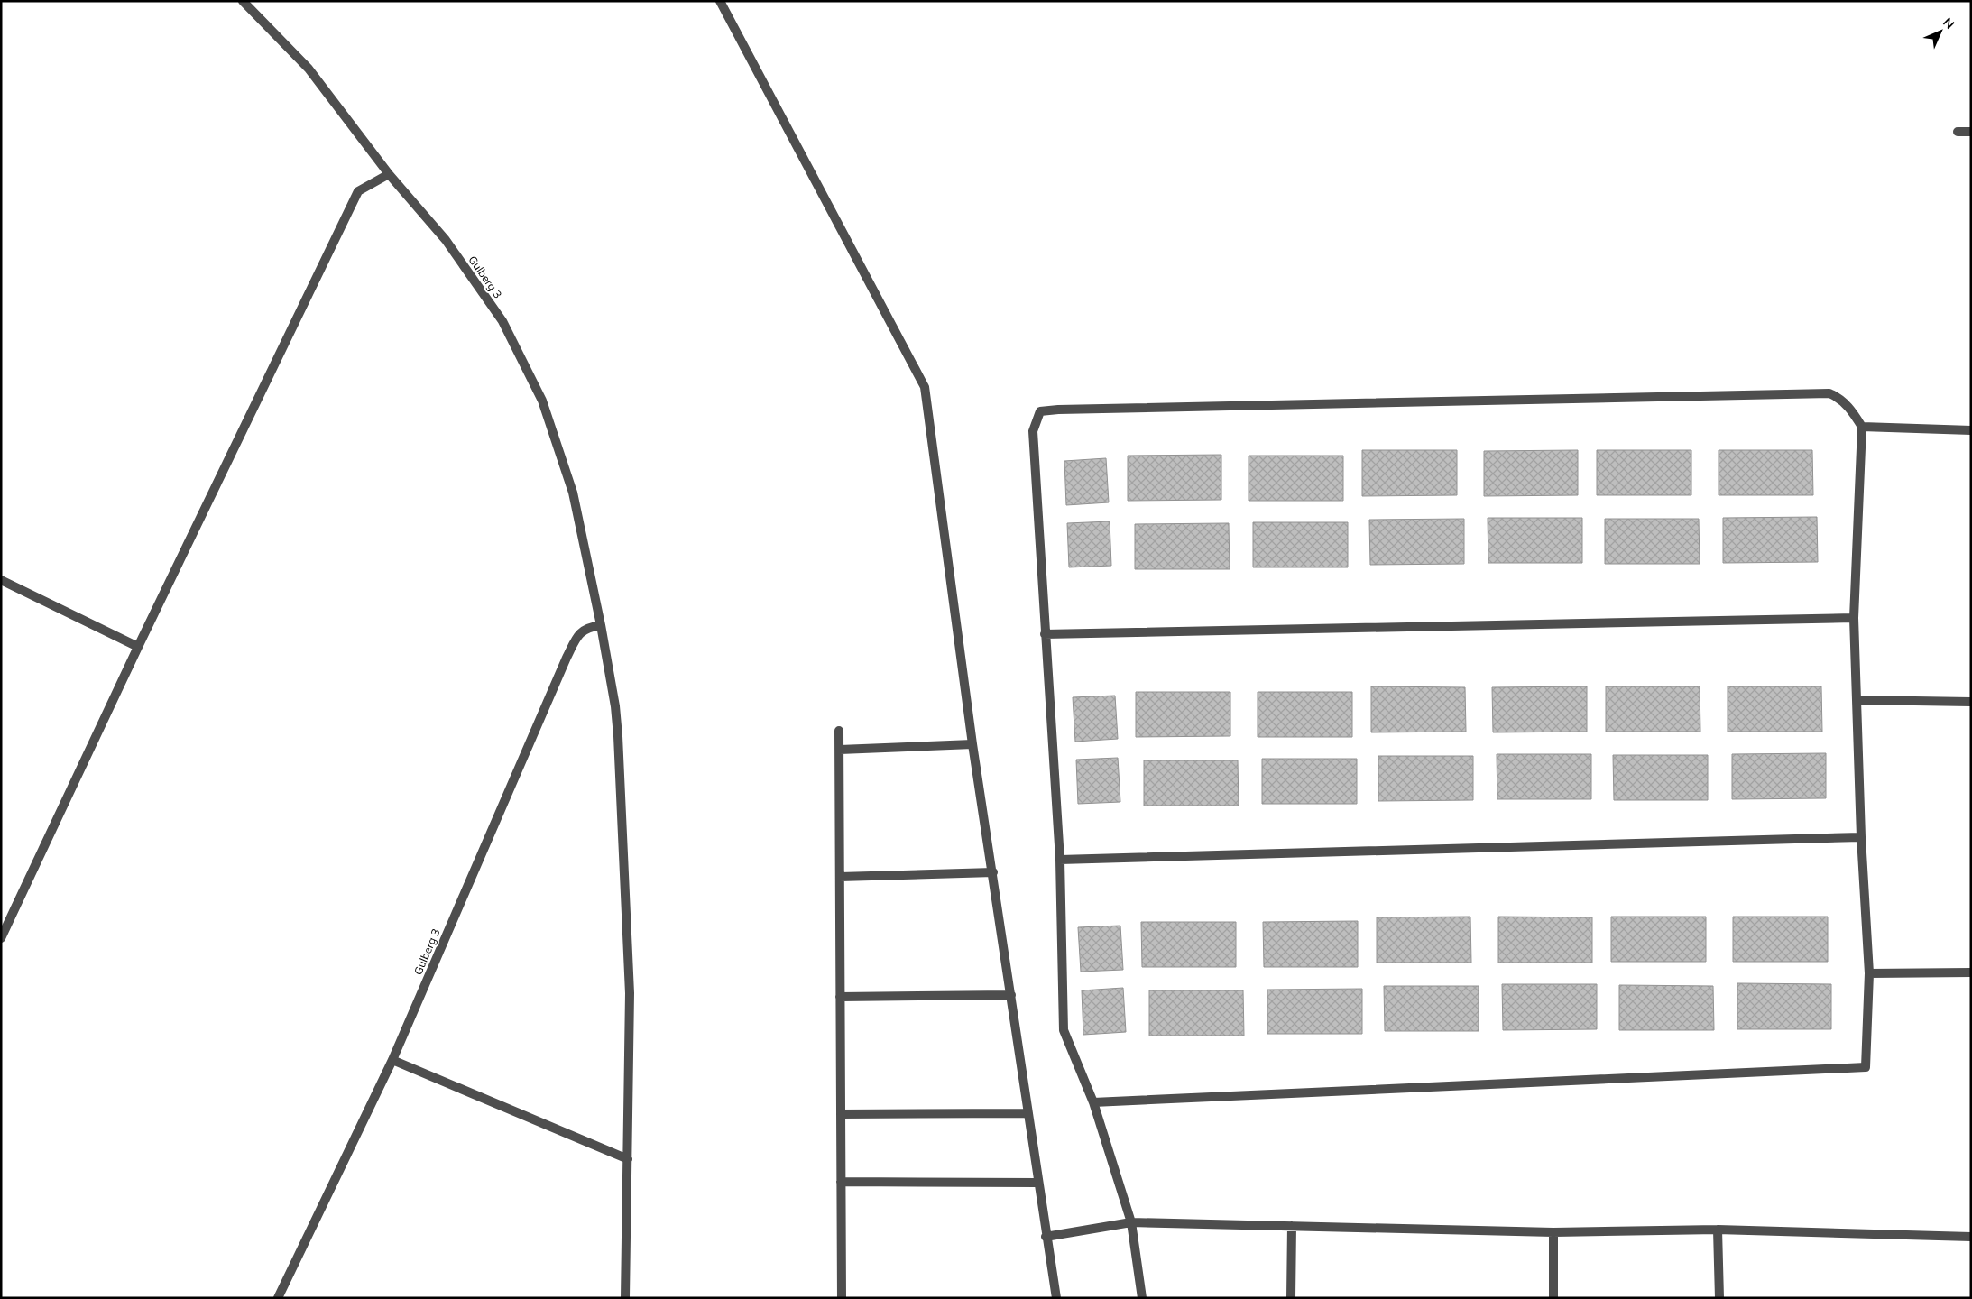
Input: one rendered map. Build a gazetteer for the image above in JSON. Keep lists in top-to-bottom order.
{
  "streets": {
    "street": ["Gulberg 3"]
  },
  "north": "top right"
}
